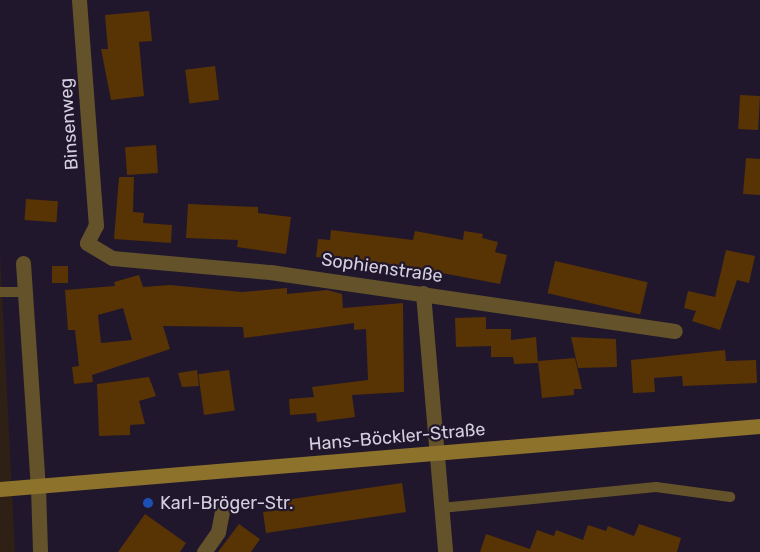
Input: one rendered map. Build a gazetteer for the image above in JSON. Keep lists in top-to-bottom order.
{
  "streets": {
    "main road": ["Hans-Böckler-Straße"],
    "street": ["Binsenweg", "Sophienstraße"]
  },
  "crossings": [
    ["Binsenweg", "Sophienstraße"]
  ],
  "places": ["Karl-Bröger-Str."]
}
